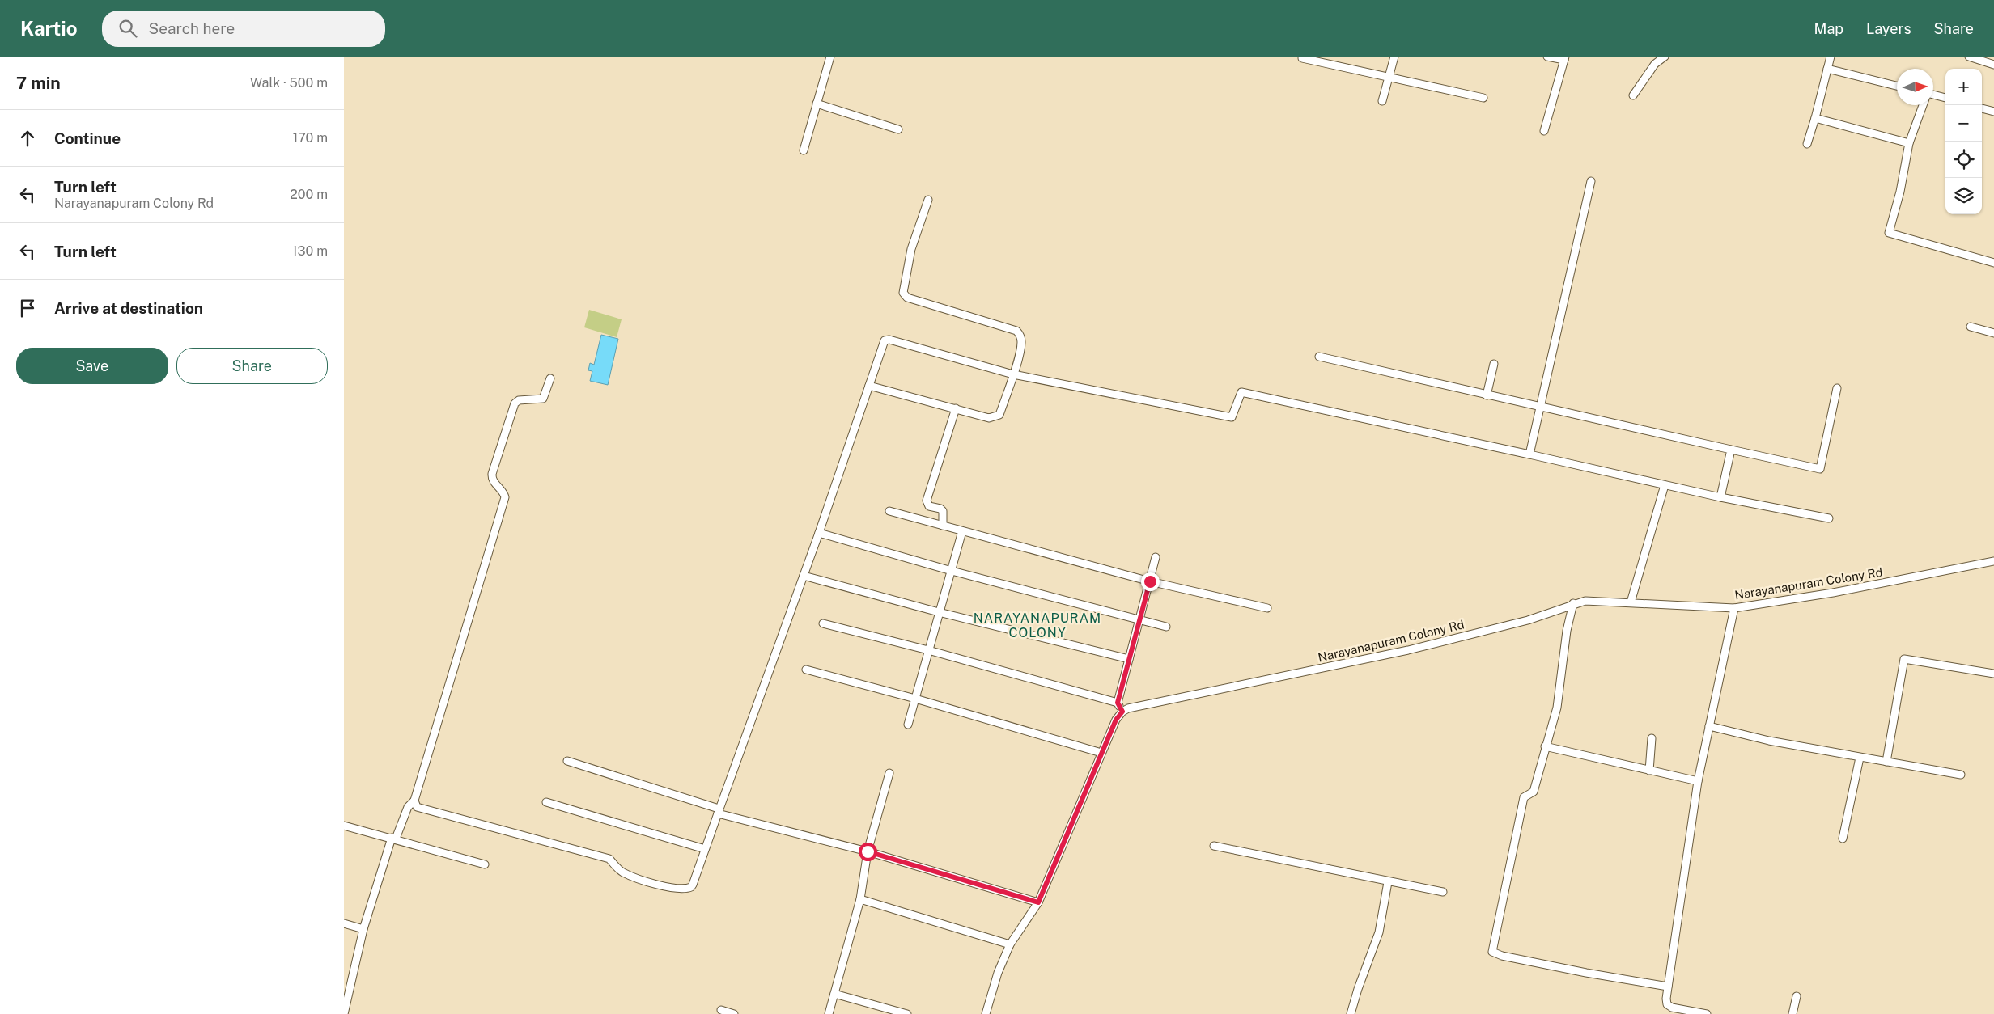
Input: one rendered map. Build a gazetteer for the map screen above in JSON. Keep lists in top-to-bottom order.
{
  "streets": {
    "street": ["Narayanapuram Colony Rd"]
  },
  "districts": ["NARAYANAPURAM COLONY"],
  "north": "right",
  "page": {
    "header": "Kartio",
    "search": "Search here",
    "nav": ["Map", "Layers", "Share"],
    "heading": ["7 min", "Walk · 500 m"],
    "map_buttons": ["+", "−"],
    "list": [
      ["Continue", "170 m"],
      ["Turn left", "Narayanapuram Colony Rd", "200 m"],
      ["Turn left", "130 m"],
      "Arrive at destination"
    ],
    "buttons": ["Save", "Share"]
  }
}
